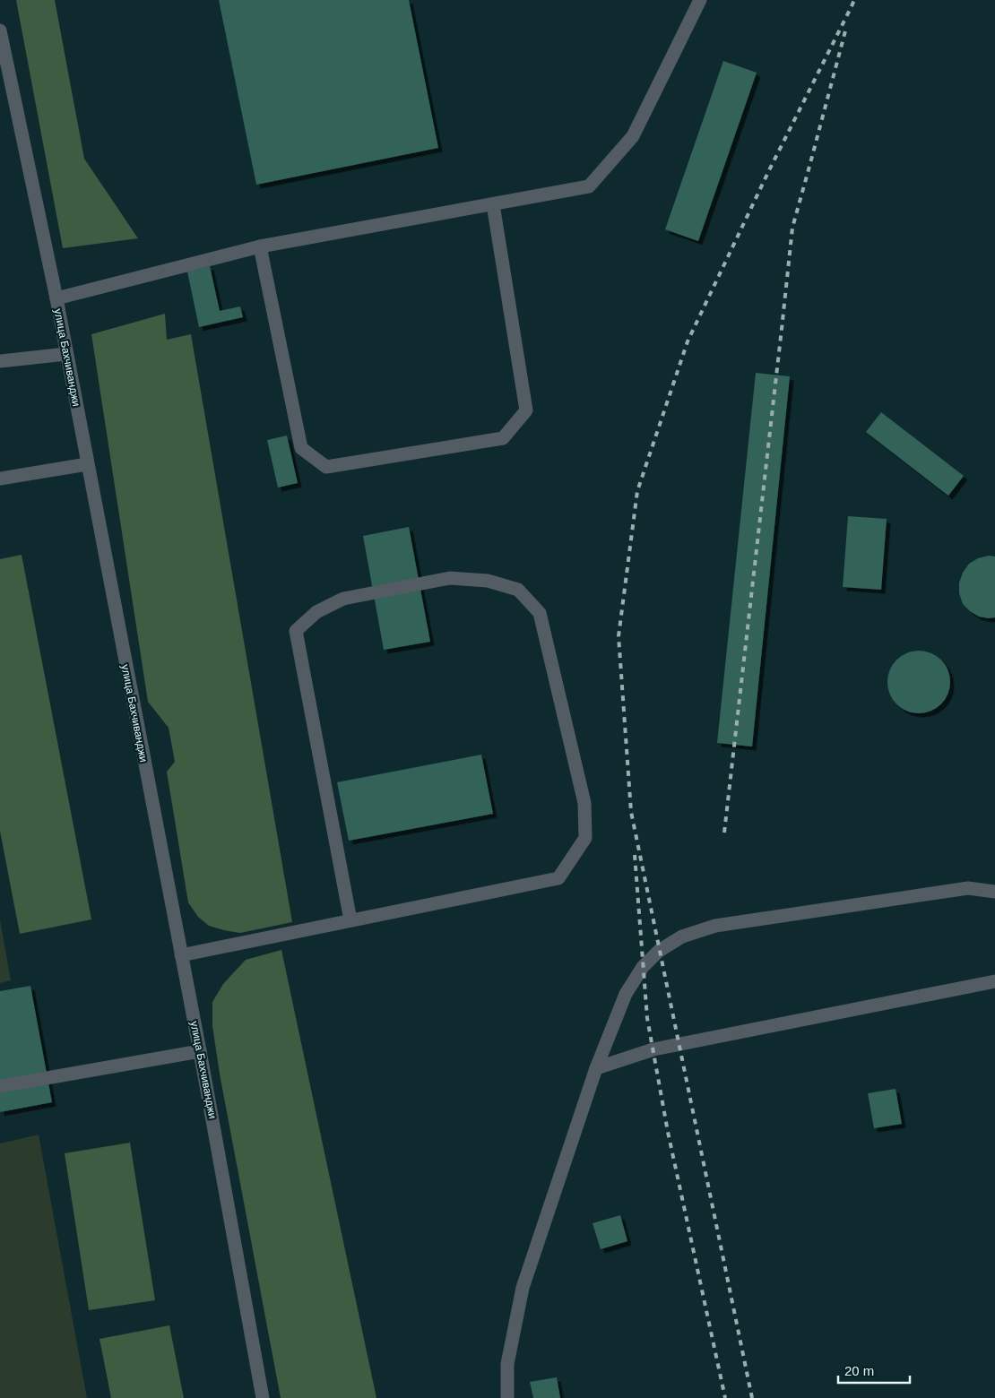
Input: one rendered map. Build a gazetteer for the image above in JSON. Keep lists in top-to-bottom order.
{
  "streets": {
    "street": ["улица Бахчиванджи"]
  },
  "scale_bar": "20 m"
}
